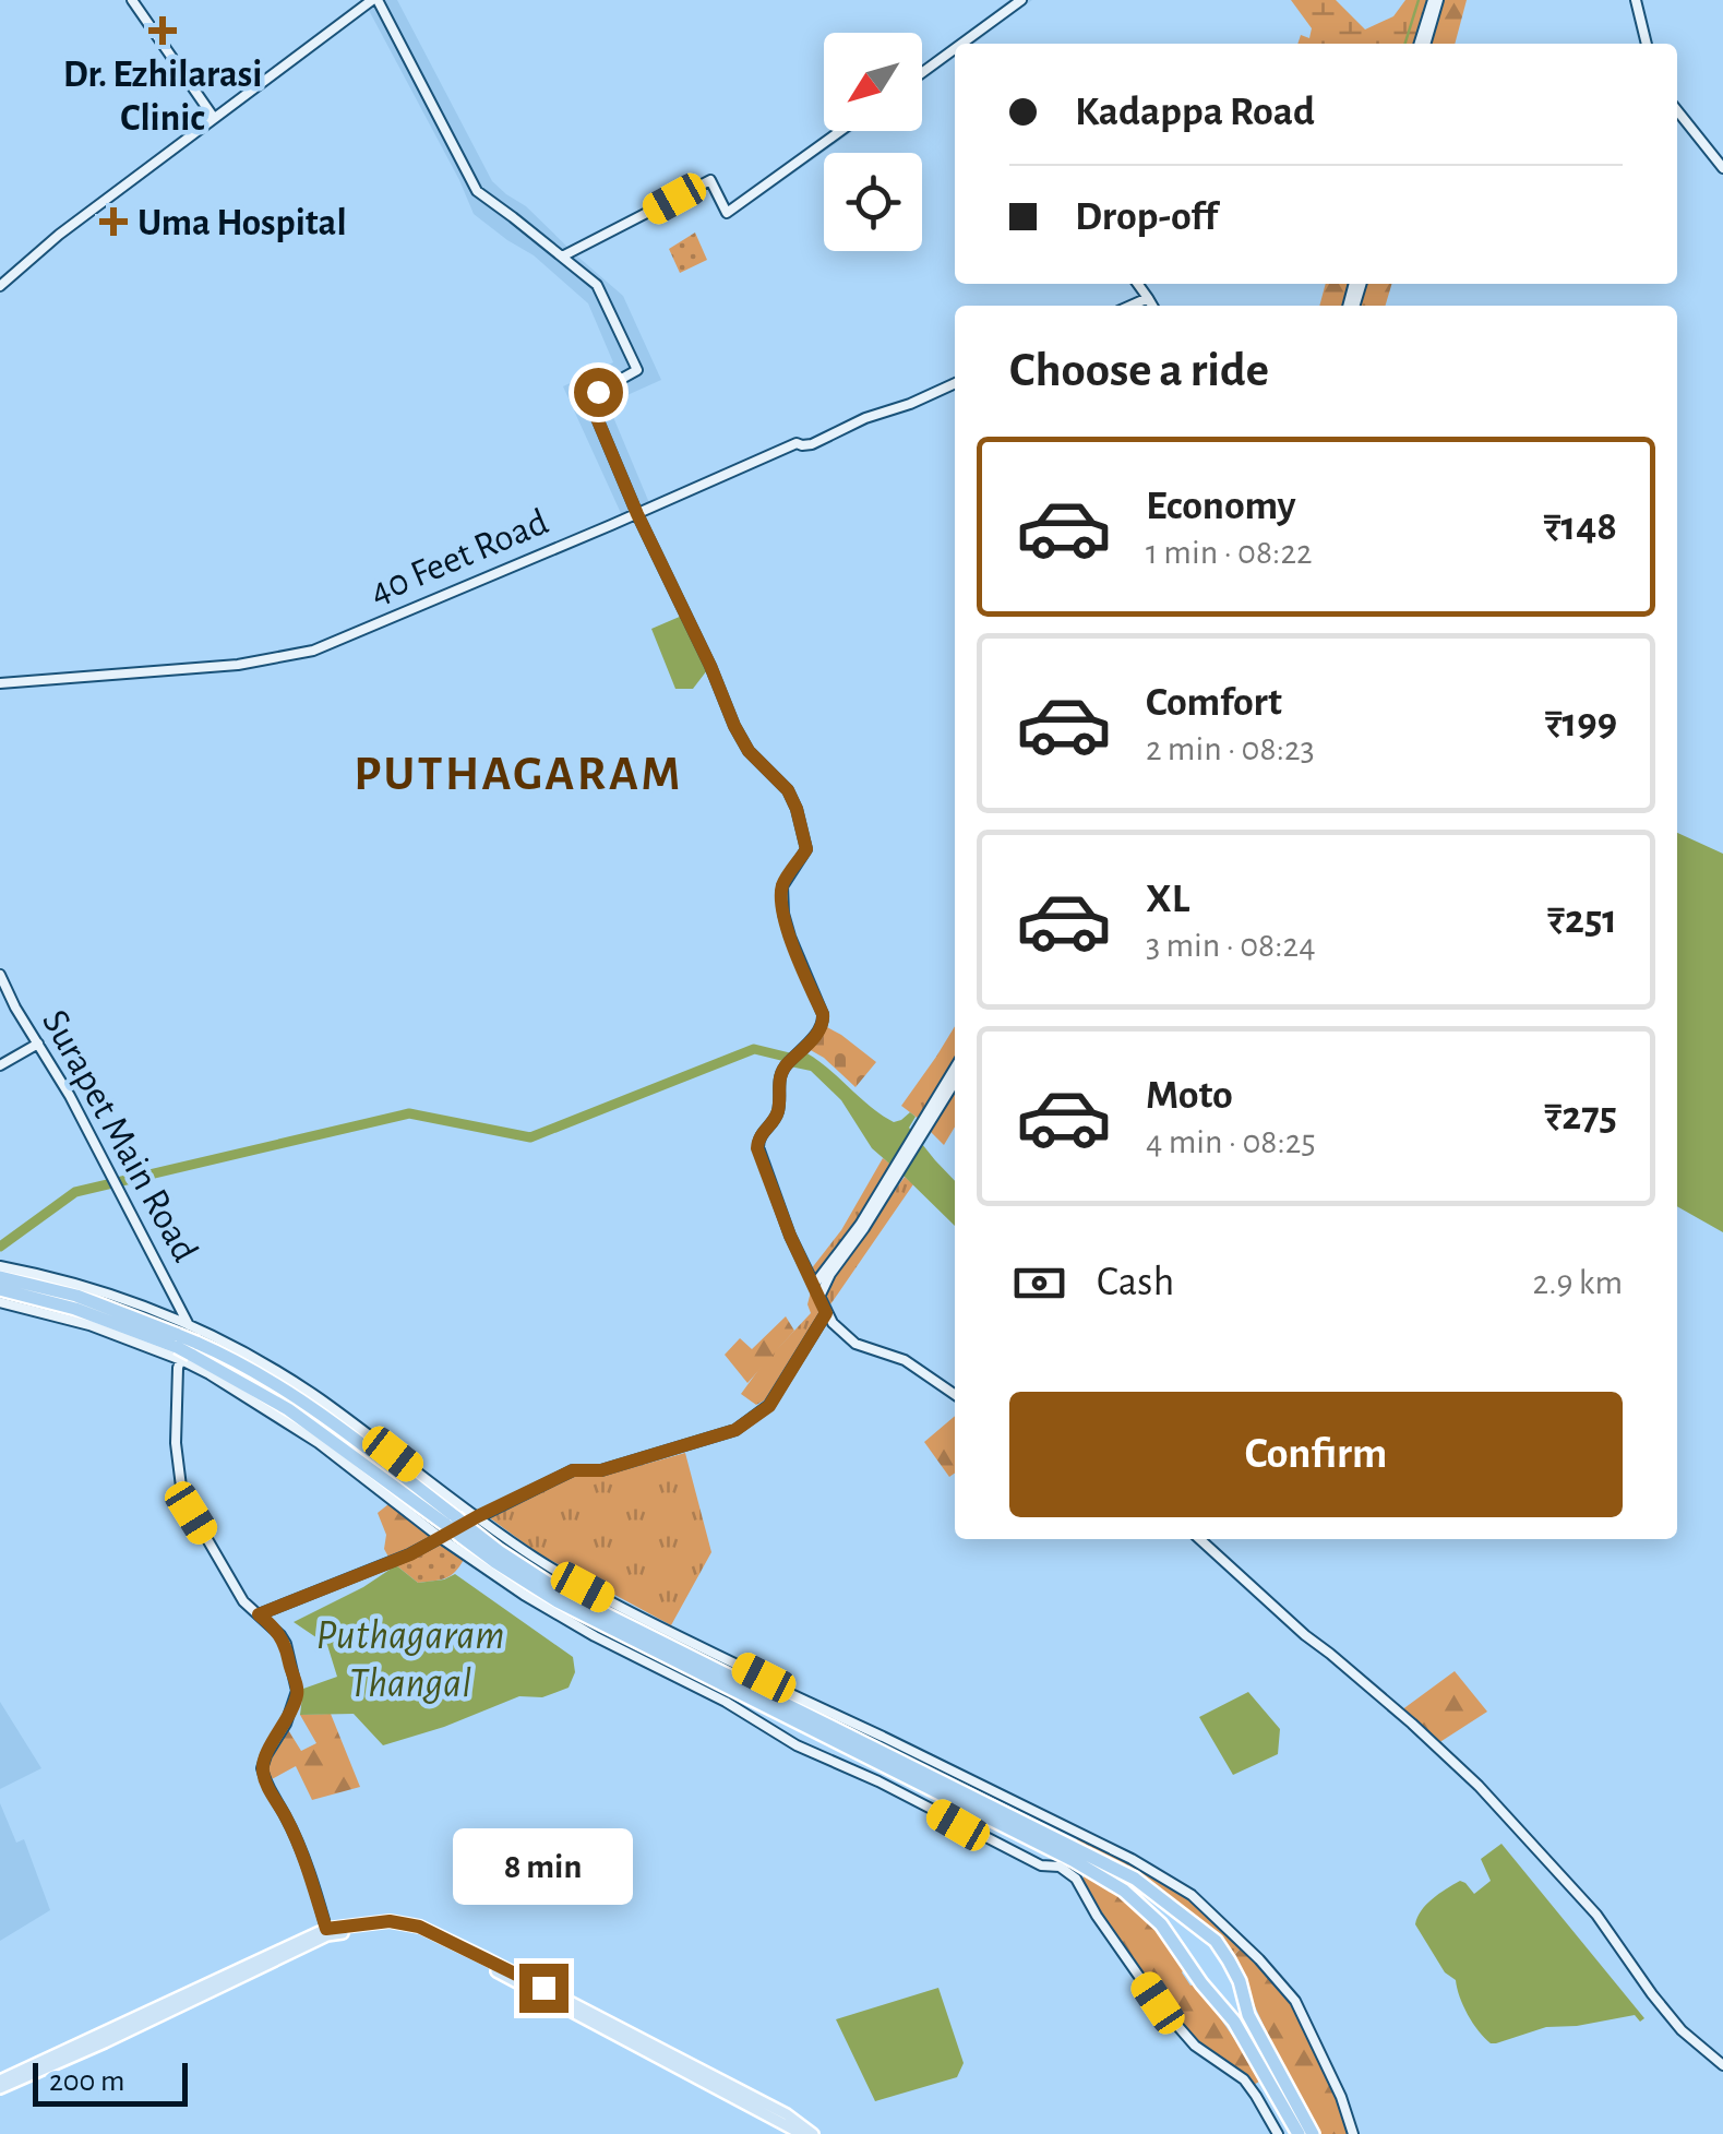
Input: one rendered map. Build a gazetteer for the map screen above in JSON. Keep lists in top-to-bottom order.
{
  "streets": {
    "street": ["40 Feet Road", "Surapet Main Road"]
  },
  "districts": ["PUTHAGARAM"],
  "water": ["Puthagaram Thangal"],
  "places": {
    "health": ["Dr. Ezhilarasi Clinic", "Uma Hospital"]
  },
  "scale_bar": "200 m",
  "north": "bottom left",
  "page": {
    "banner": ["Kadappa Road", "Drop-off"],
    "heading": "Choose a ride",
    "list": [
      {
        "name": "Economy",
        "note": "1 min · 08:22",
        "value": "₹148"
      },
      {
        "name": "Comfort",
        "note": "2 min · 08:23",
        "value": "₹199"
      },
      {
        "name": "XL",
        "note": "3 min · 08:24",
        "value": "₹251"
      },
      {
        "name": "Moto",
        "note": "4 min · 08:25",
        "value": "₹275"
      }
    ],
    "pay": ["Cash", "2.9 km"],
    "buttons": "Confirm",
    "bubble": "8 min",
    "scale": "200 m"
  }
}
